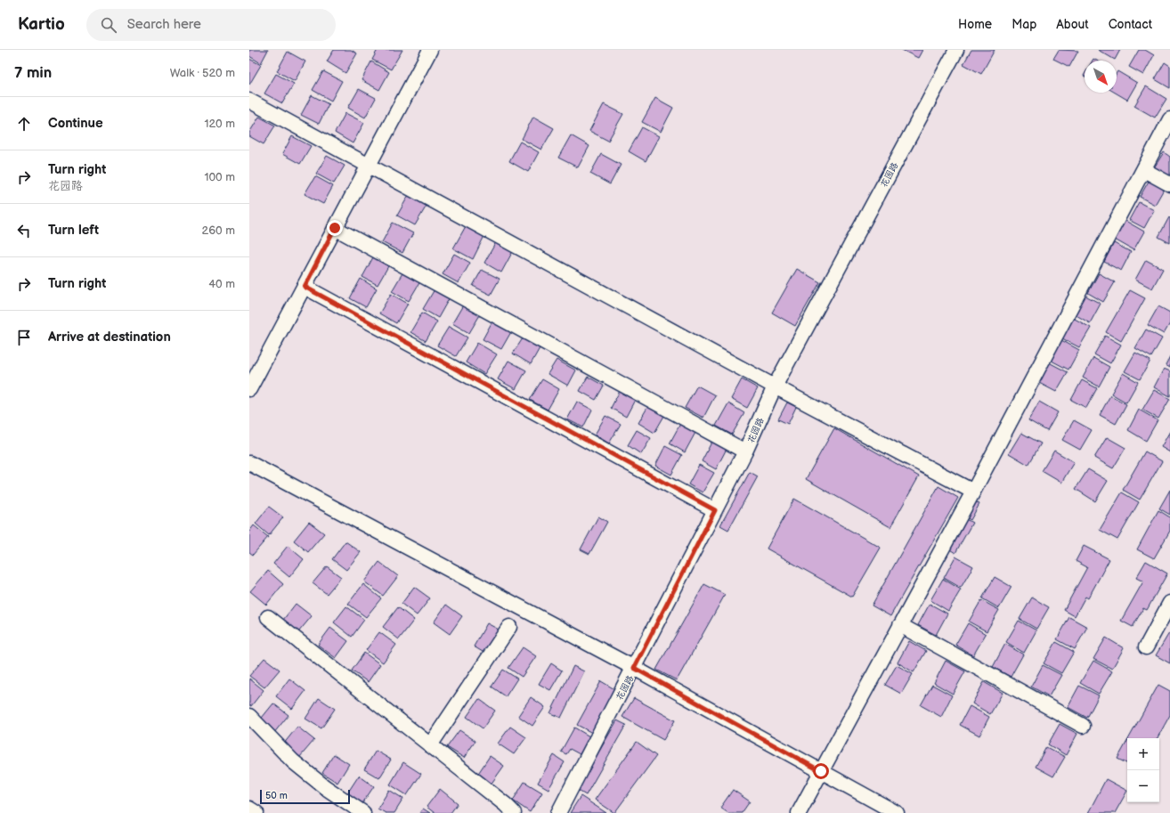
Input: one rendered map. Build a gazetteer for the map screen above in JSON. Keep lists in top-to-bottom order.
{
  "streets": {
    "street": ["花园路"]
  },
  "scale_bar": "50 m",
  "north": "bottom right",
  "page": {
    "header": "Kartio",
    "search": "Search here",
    "nav": [
      "Home",
      "Map",
      "About",
      "Contact"
    ],
    "heading": ["7 min", "Walk · 520 m"],
    "list": [
      ["Continue", "120 m"],
      ["Turn right", "花园路", "100 m"],
      ["Turn left", "260 m"],
      ["Turn right", "40 m"],
      "Arrive at destination"
    ],
    "map_buttons": ["+", "−"],
    "scale": "50 m"
  }
}
